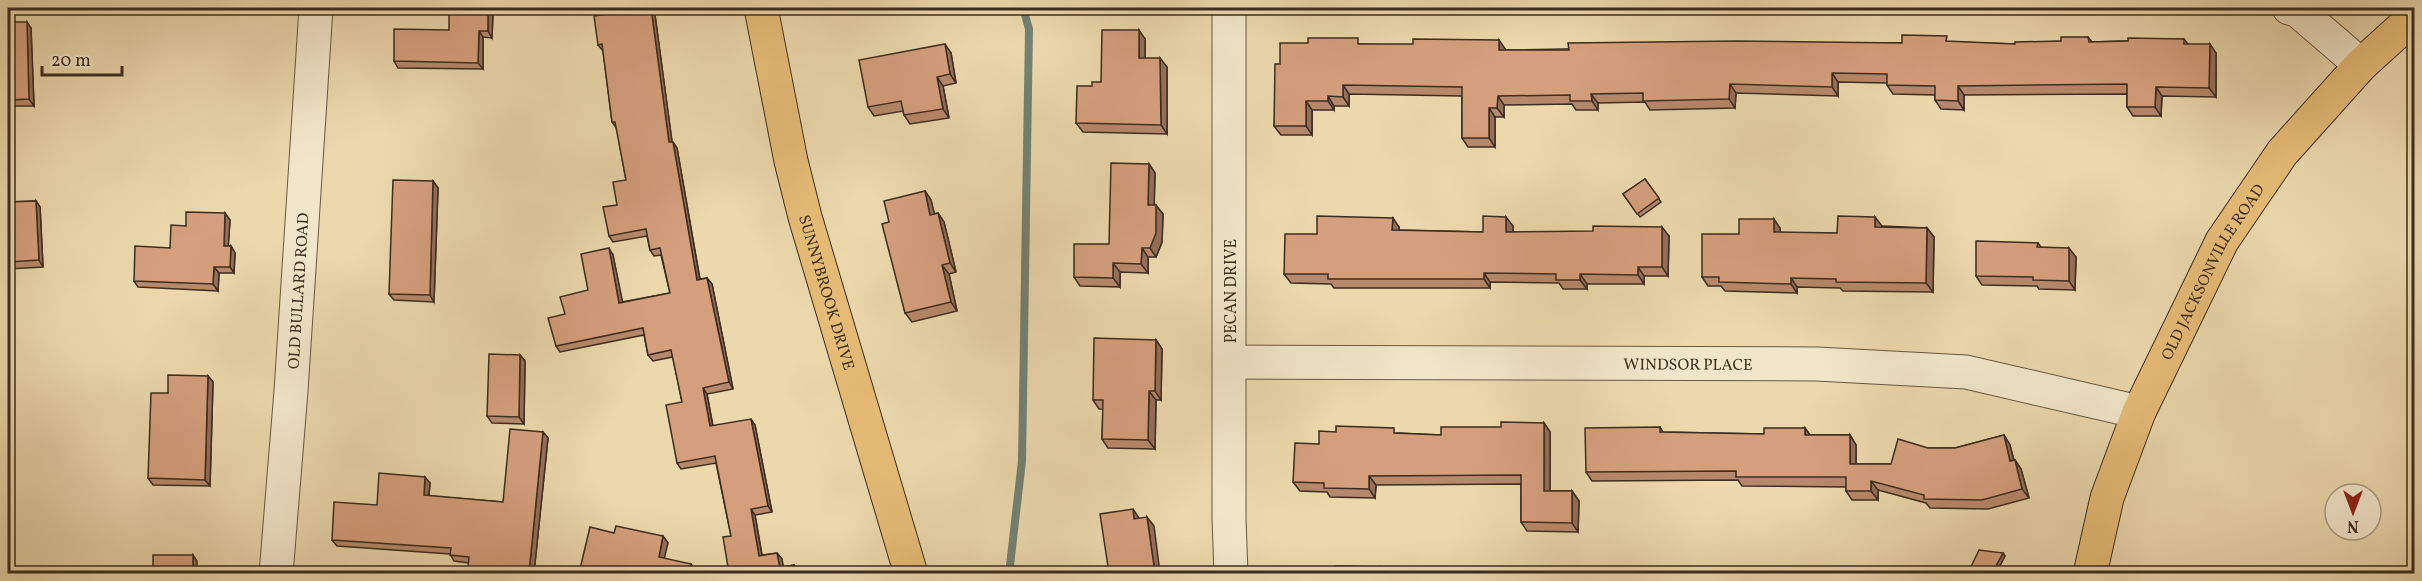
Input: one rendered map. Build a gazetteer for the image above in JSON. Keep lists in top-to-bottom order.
{
  "streets": {
    "main road": ["OLD JACKSONVILLE ROAD", "SUNNYBROOK DRIVE"],
    "street": ["OLD BULLARD ROAD", "PECAN DRIVE", "WINDSOR PLACE"]
  },
  "crossings": [
    ["OLD JACKSONVILLE ROAD", "WINDSOR PLACE"],
    ["PECAN DRIVE", "WINDSOR PLACE"]
  ],
  "scale_bar": "20 m",
  "north": "bottom"
}
